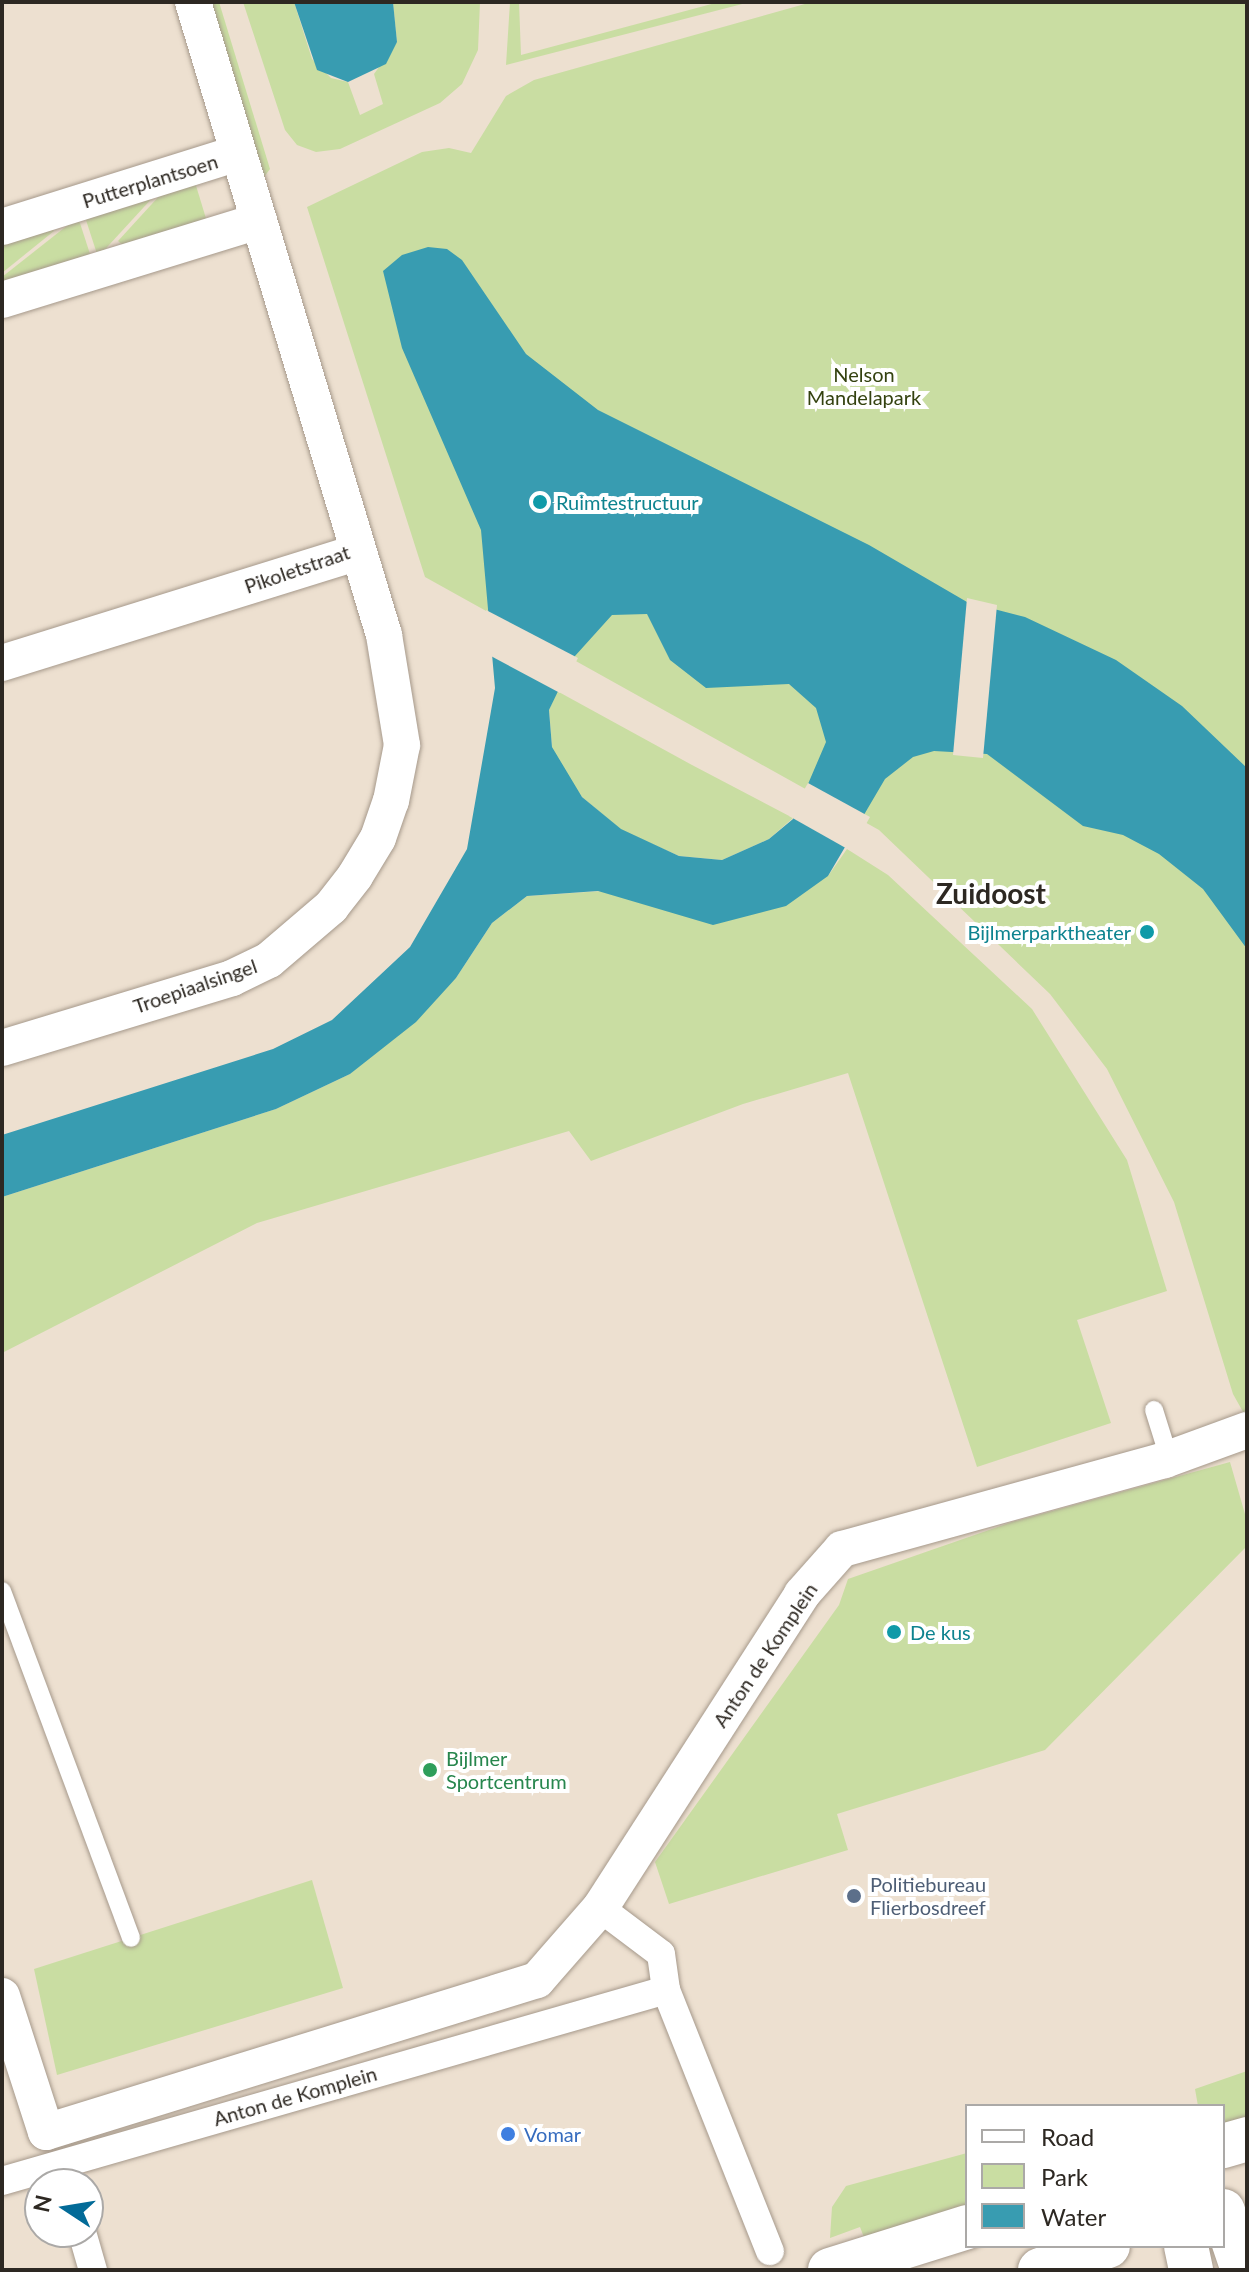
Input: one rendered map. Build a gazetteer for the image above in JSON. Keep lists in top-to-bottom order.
{
  "streets": {
    "street": [
      "Putterplantsoen",
      "Pikoletstraat",
      "Troepiaalsingel",
      "Anton de Komplein"
    ]
  },
  "crossings": [
    ["Pikoletstraat", "Troepiaalsingel"]
  ],
  "districts": ["Zuidoost"],
  "parks": ["Nelson Mandelapark"],
  "places": [
    "Ruimtestructuur",
    "Bijlmerparktheater",
    "De kus",
    "Bijlmer Sportcentrum",
    "Politiebureau Flierbosdreef",
    "Vomar"
  ],
  "legend": ["Road", "Park", "Water"],
  "north": "left"
}
